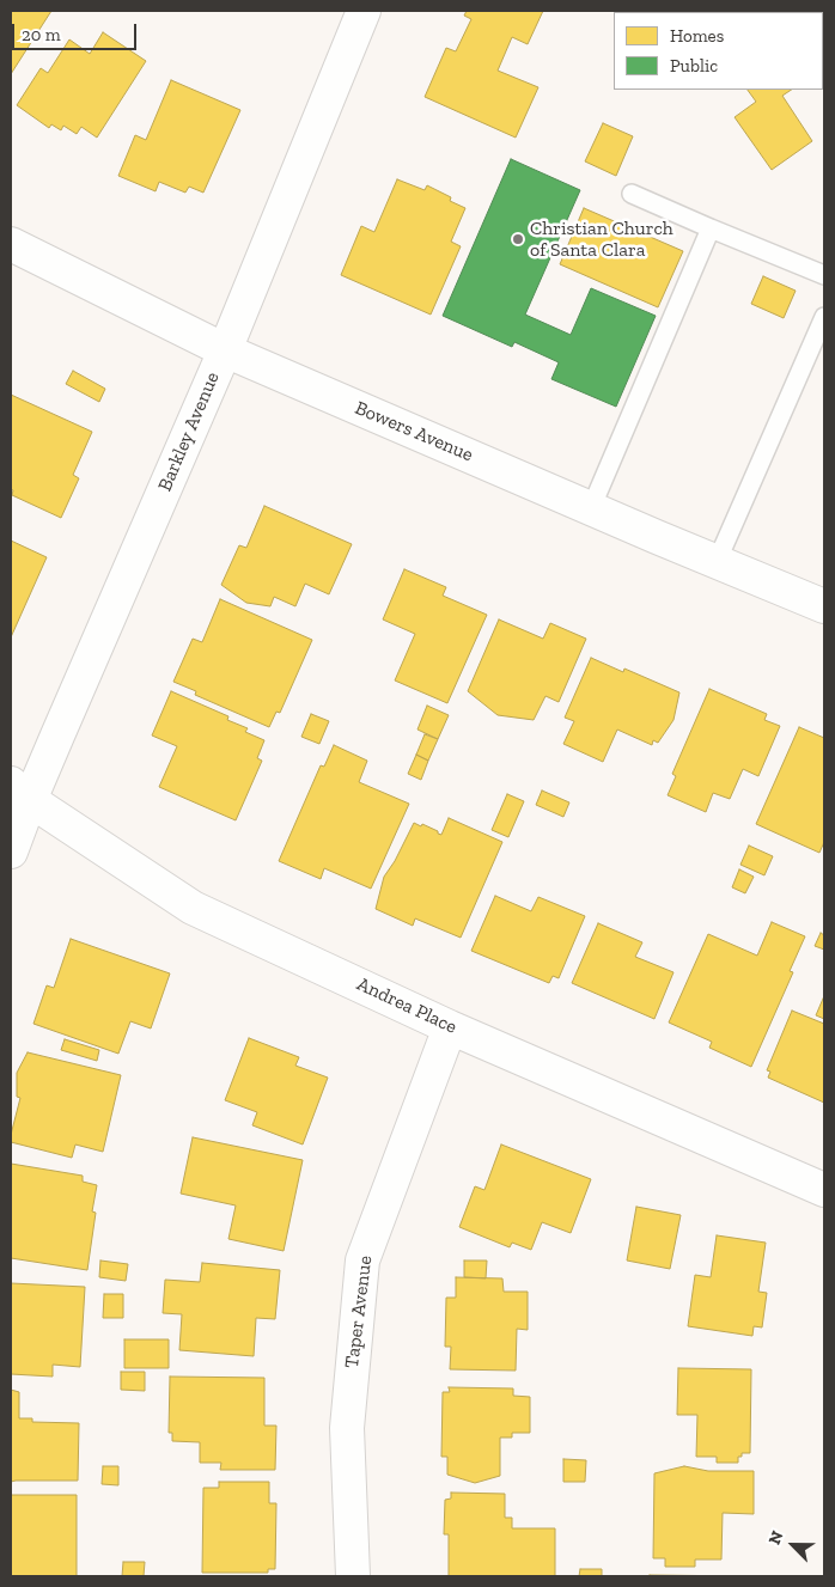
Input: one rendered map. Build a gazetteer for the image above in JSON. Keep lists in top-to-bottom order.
{
  "streets": {
    "street": [
      "Barkley Avenue",
      "Bowers Avenue",
      "Andrea Place",
      "Taper Avenue"
    ]
  },
  "crossings": [
    ["Barkley Avenue", "Bowers Avenue"],
    ["Barkley Avenue", "Andrea Place"],
    ["Andrea Place", "Taper Avenue"]
  ],
  "places": ["Christian Church of Santa Clara"],
  "legend": ["Homes", "Public"],
  "scale_bar": "20 m",
  "north": "top left"
}
